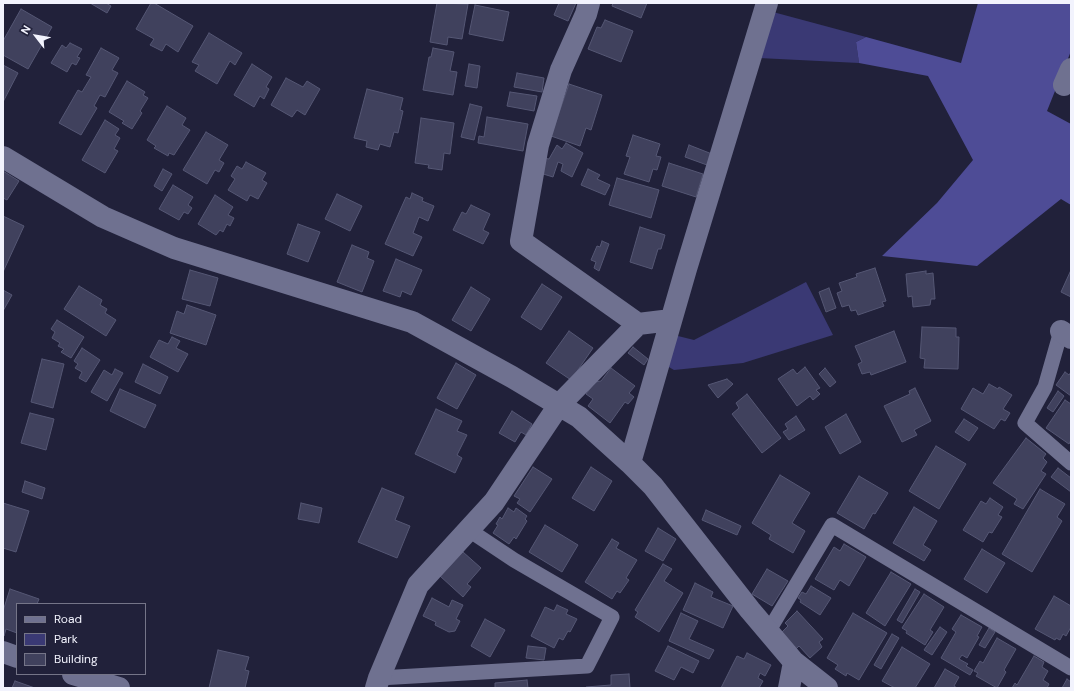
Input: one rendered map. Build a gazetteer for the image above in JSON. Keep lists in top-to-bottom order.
{
  "legend": ["Road", "Park", "Building"],
  "north": "top left"
}
